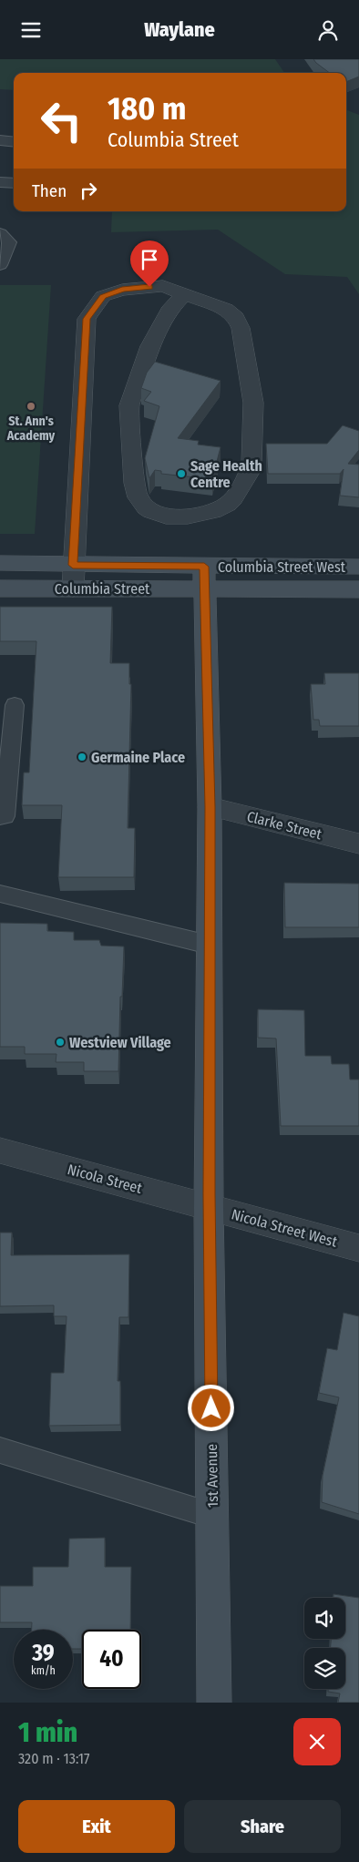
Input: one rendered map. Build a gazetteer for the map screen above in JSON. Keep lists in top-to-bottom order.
{
  "streets": {
    "street": [
      "Columbia Street West",
      "Columbia Street",
      "Clarke Street",
      "Nicola Street",
      "Nicola Street West",
      "1st Avenue"
    ]
  },
  "crossings": [
    ["Columbia Street West", "Columbia Street"],
    ["Columbia Street West", "1st Avenue"],
    ["Columbia Street", "1st Avenue"],
    ["Clarke Street", "1st Avenue"],
    ["Nicola Street", "Nicola Street West"],
    ["Nicola Street", "1st Avenue"],
    ["Nicola Street West", "1st Avenue"]
  ],
  "places": [
    "St. Ann's Academy",
    "Sage Health Centre",
    "Germaine Place",
    "Westview Village"
  ],
  "page": {
    "header": "Waylane",
    "turn": ["180 m", "Columbia Street"],
    "then": "Then",
    "speed": "39 km/h",
    "limit": "40",
    "heading": ["1 min", "320 m · 13:17"],
    "buttons": ["Exit", "Share"]
  }
}
